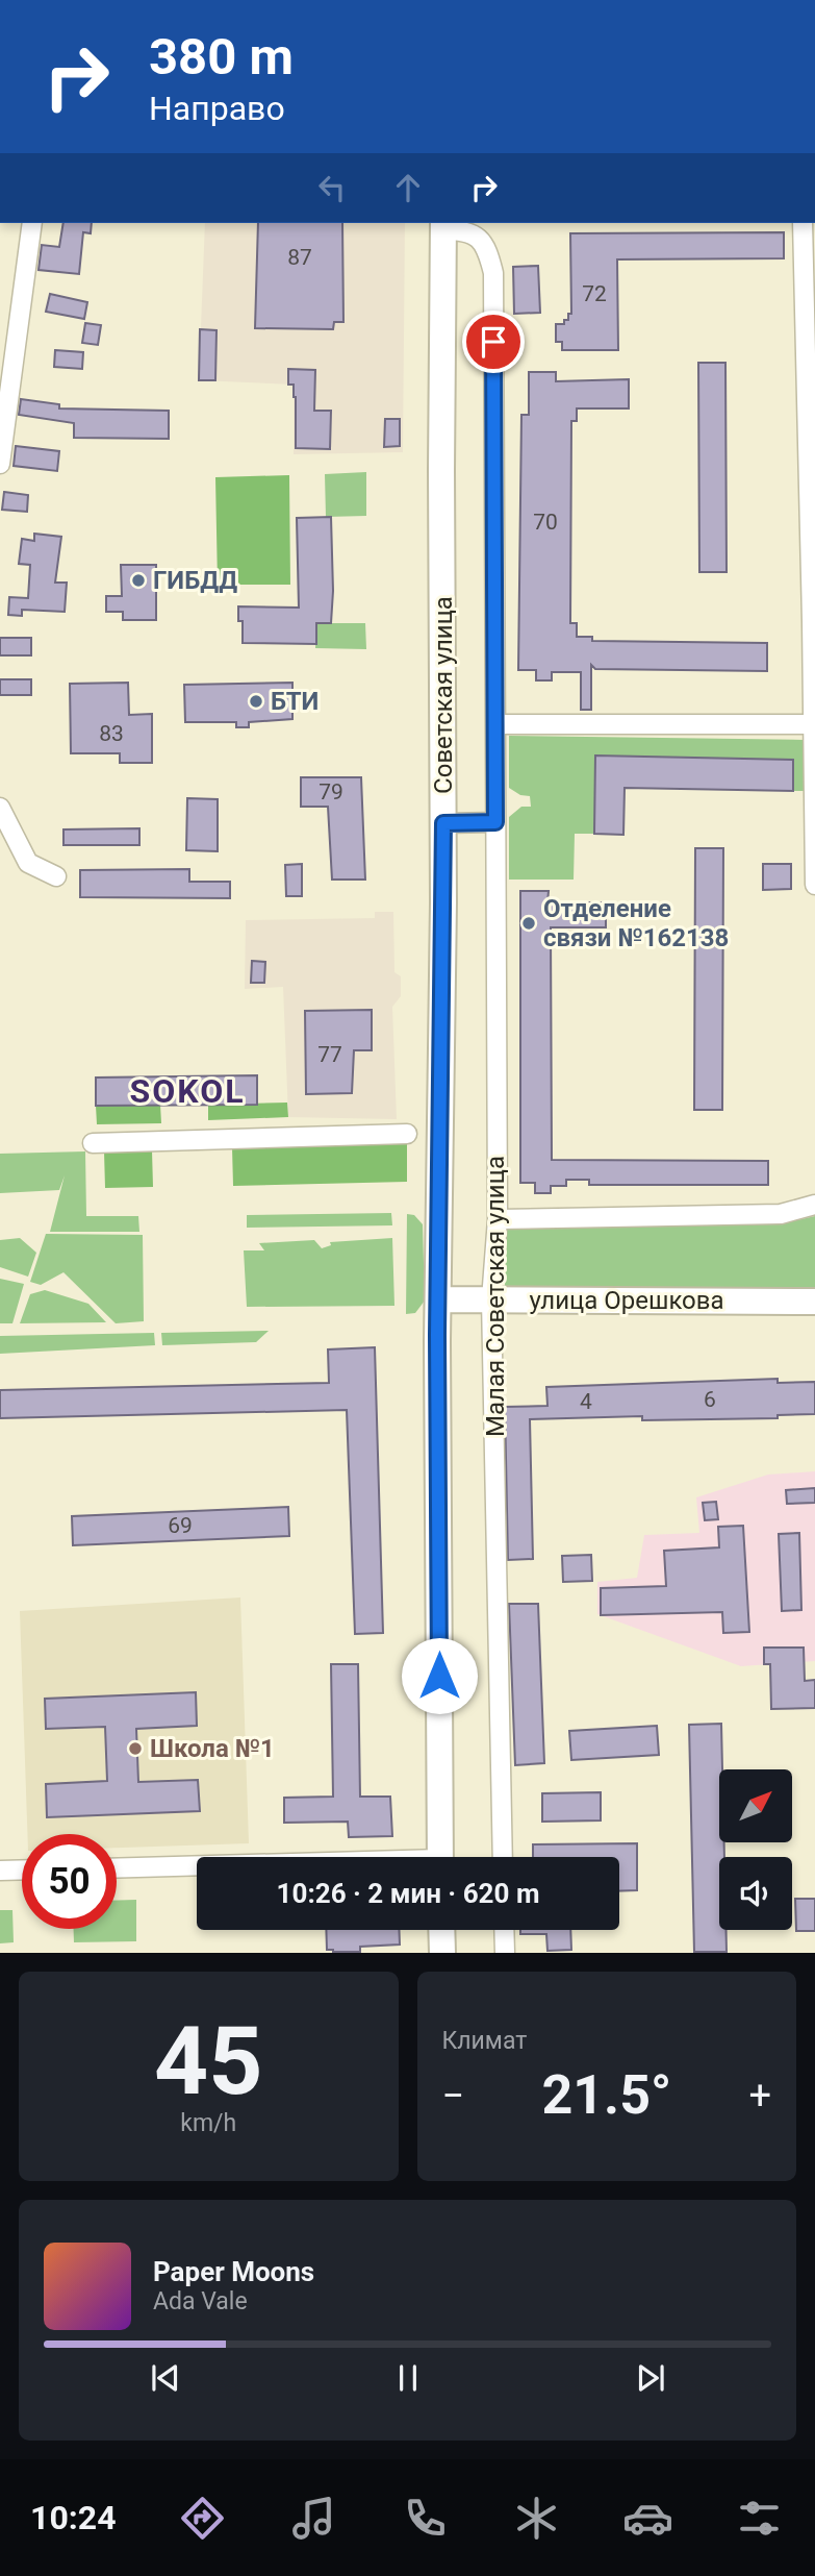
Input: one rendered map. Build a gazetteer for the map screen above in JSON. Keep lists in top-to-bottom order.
{
  "streets": {
    "main road": ["Советская улица", "улица Орешкова"],
    "street": ["Малая Советская улица"]
  },
  "crossings": [
    ["Советская улица", "Малая Советская улица"],
    ["Советская улица", "улица Орешкова"],
    ["Малая Советская улица", "улица Орешкова"]
  ],
  "districts": ["SOKOL"],
  "places": [
    "ГИБДД",
    "БТИ",
    "Отделение связи №162138",
    "Школа №1"
  ],
  "house_numbers": [
    "87",
    "72",
    "70",
    "83",
    "79",
    "77",
    "6",
    "4",
    "69"
  ],
  "north": "top right",
  "page": {
    "turn": ["380 m", "Направо"],
    "limit": "50",
    "trip": "10:26 · 2 мин · 620 m",
    "tile": [
      ["45", "km/h"],
      "Климат"
    ],
    "heat": ["−", "21.5°", "+"],
    "song": ["Paper Moons", "Ada Vale"],
    "tabs": "10:24"
  }
}
